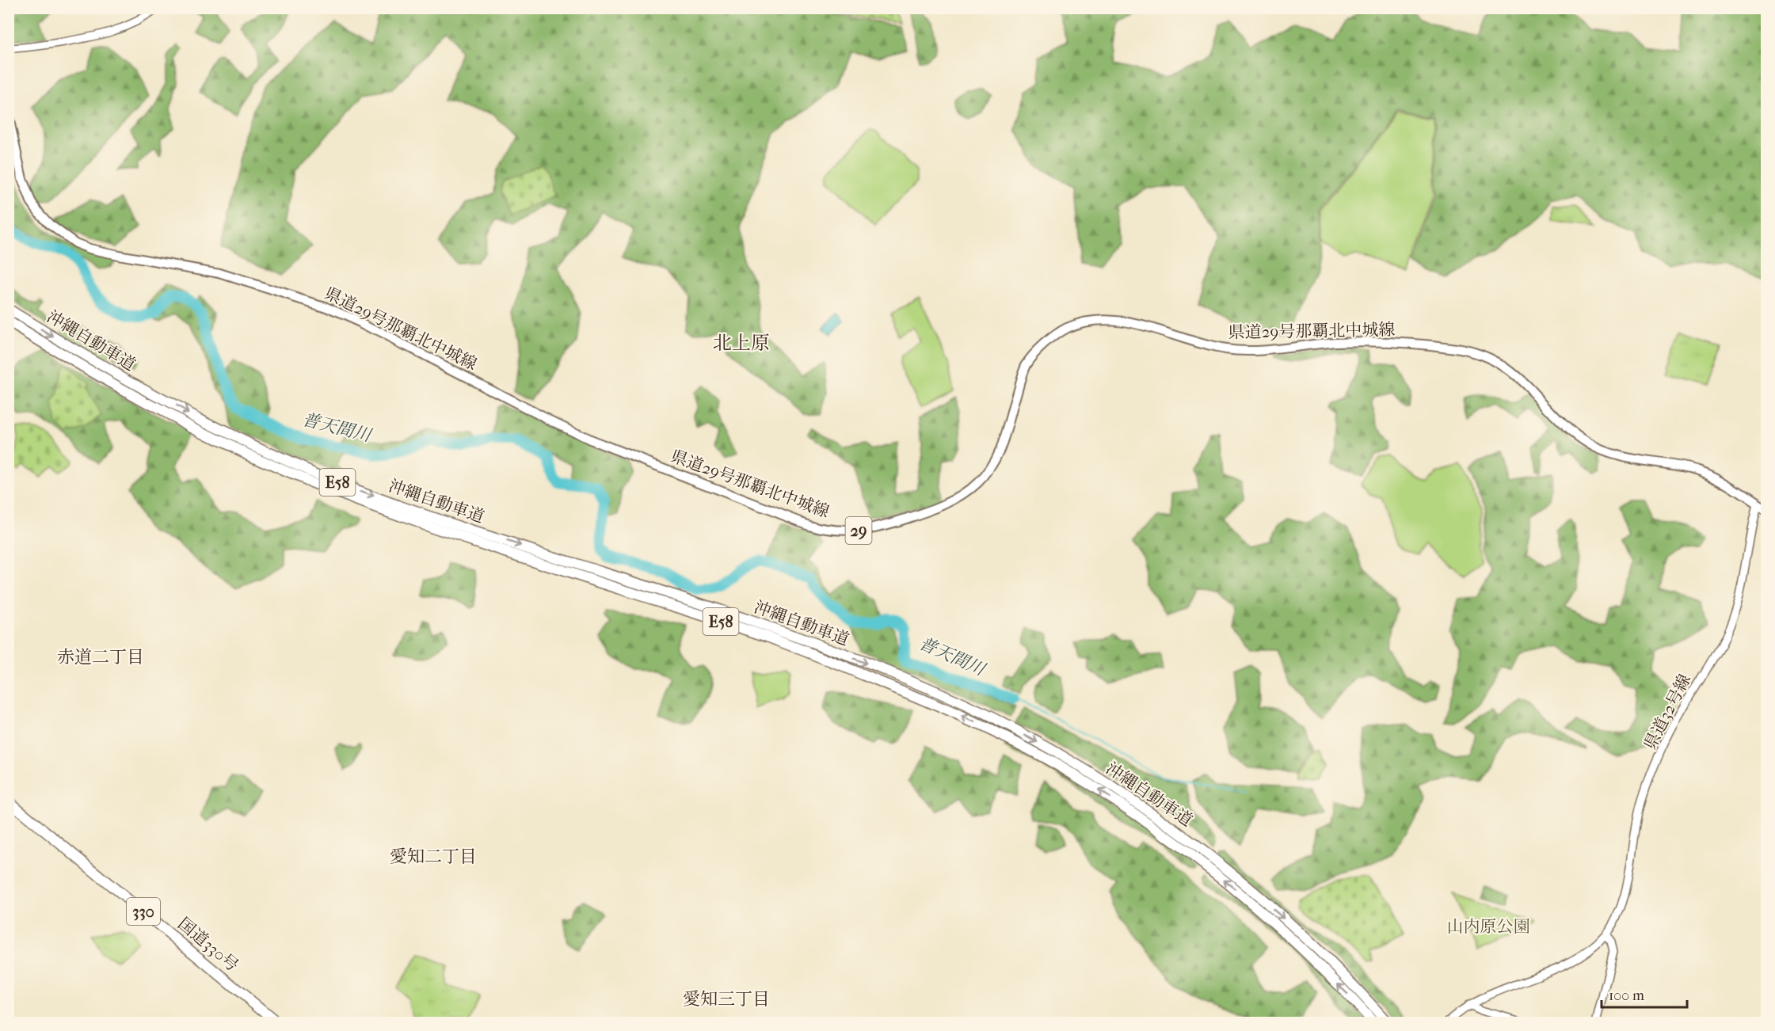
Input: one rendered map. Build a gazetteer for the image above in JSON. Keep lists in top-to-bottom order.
{
  "streets": {
    "highway": [
      "沖縄自動車道",
      "E58",
      "330",
      "国道330号"
    ],
    "main road": ["県道29号那覇北中城線", "29", "県道32号線"]
  },
  "crossings": [
    ["県道29号那覇北中城線", "県道32号線"]
  ],
  "districts": [
    "北上原",
    "赤道二丁目",
    "愛知二丁目",
    "愛知三丁目"
  ],
  "water": ["普天間川"],
  "parks": ["山内原公園"],
  "scale_bar": "100 m"
}
